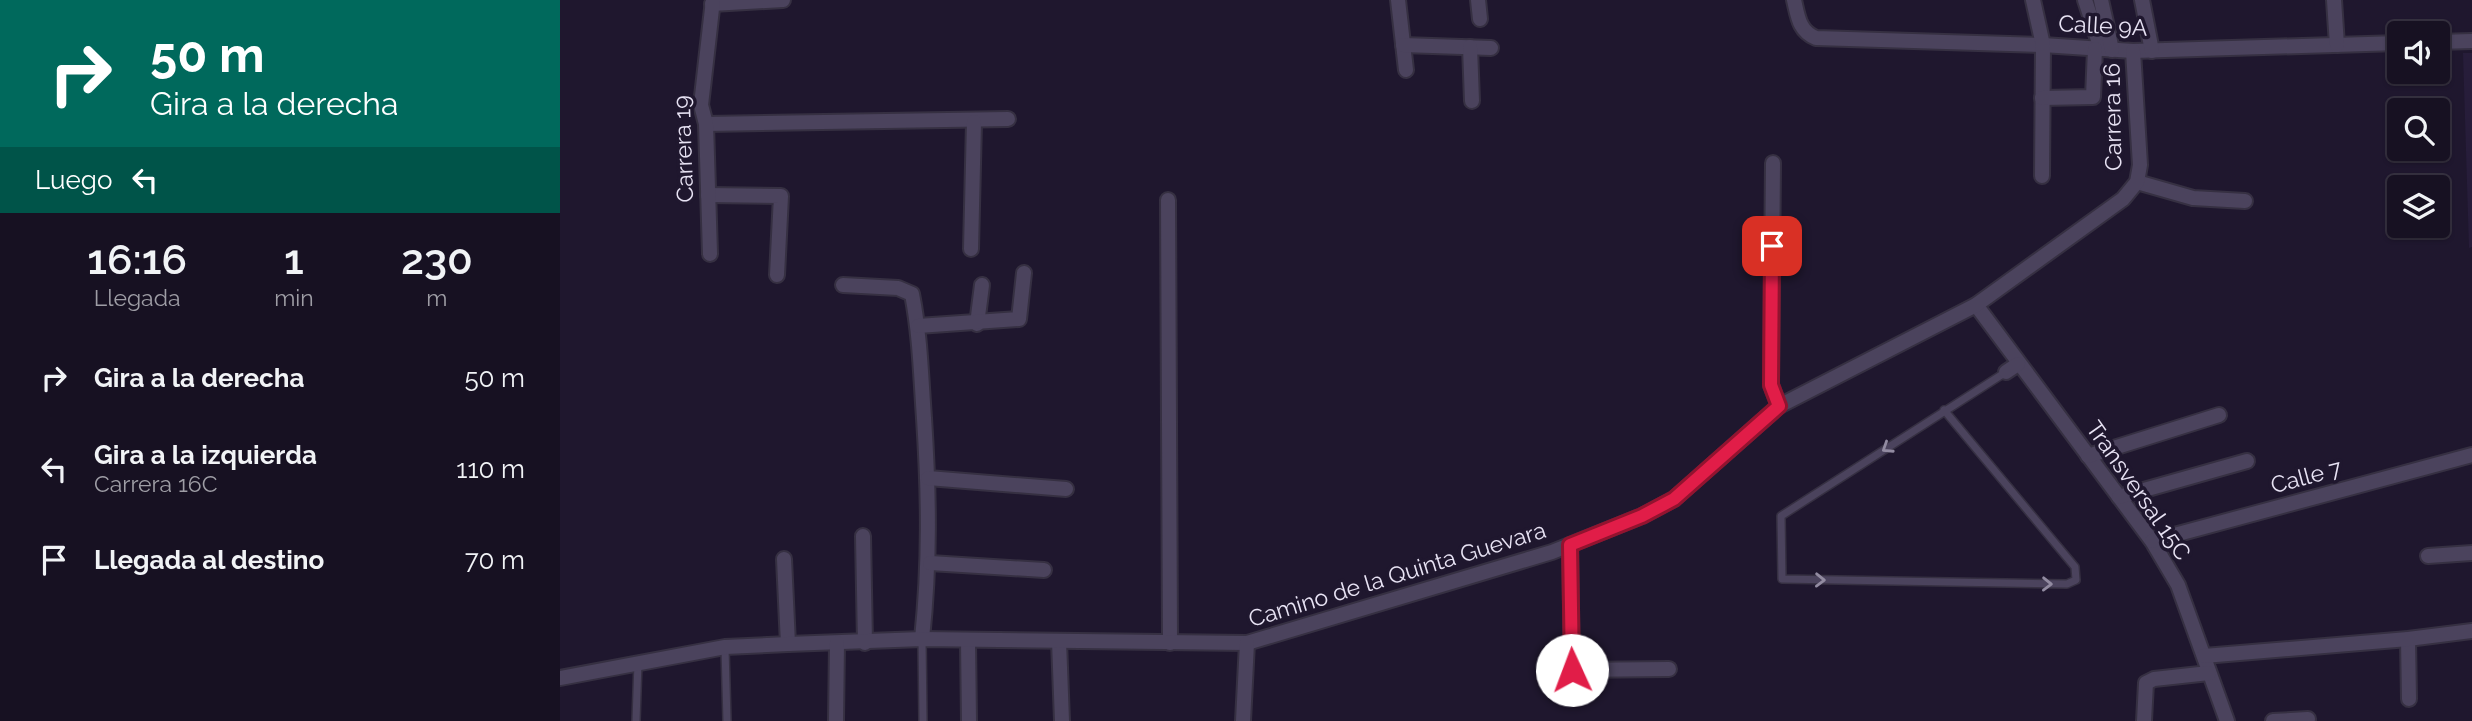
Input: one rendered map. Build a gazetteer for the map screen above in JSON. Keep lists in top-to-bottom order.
{
  "streets": {
    "street": [
      "Calle 9A",
      "Carrera 16",
      "Carrera 19",
      "Calle 7",
      "Transversal 15C",
      "Camino de la Quinta Guevara"
    ]
  },
  "crossings": [
    ["Calle 9A", "Carrera 16"],
    ["Carrera 16", "Camino de la Quinta Guevara"],
    ["Calle 7", "Transversal 15C"],
    ["Transversal 15C", "Camino de la Quinta Guevara"]
  ],
  "page": {
    "turn": ["50 m", "Gira a la derecha"],
    "then": "Luego",
    "eta": [
      "16:16",
      "Llegada",
      "1",
      "min",
      "230",
      "m"
    ],
    "list": [
      {
        "name": "Gira a la derecha",
        "value": "50 m"
      },
      {
        "name": "Gira a la izquierda",
        "note": "Carrera 16C",
        "value": "110 m"
      },
      {
        "name": "Llegada al destino",
        "value": "70 m"
      }
    ]
  }
}
